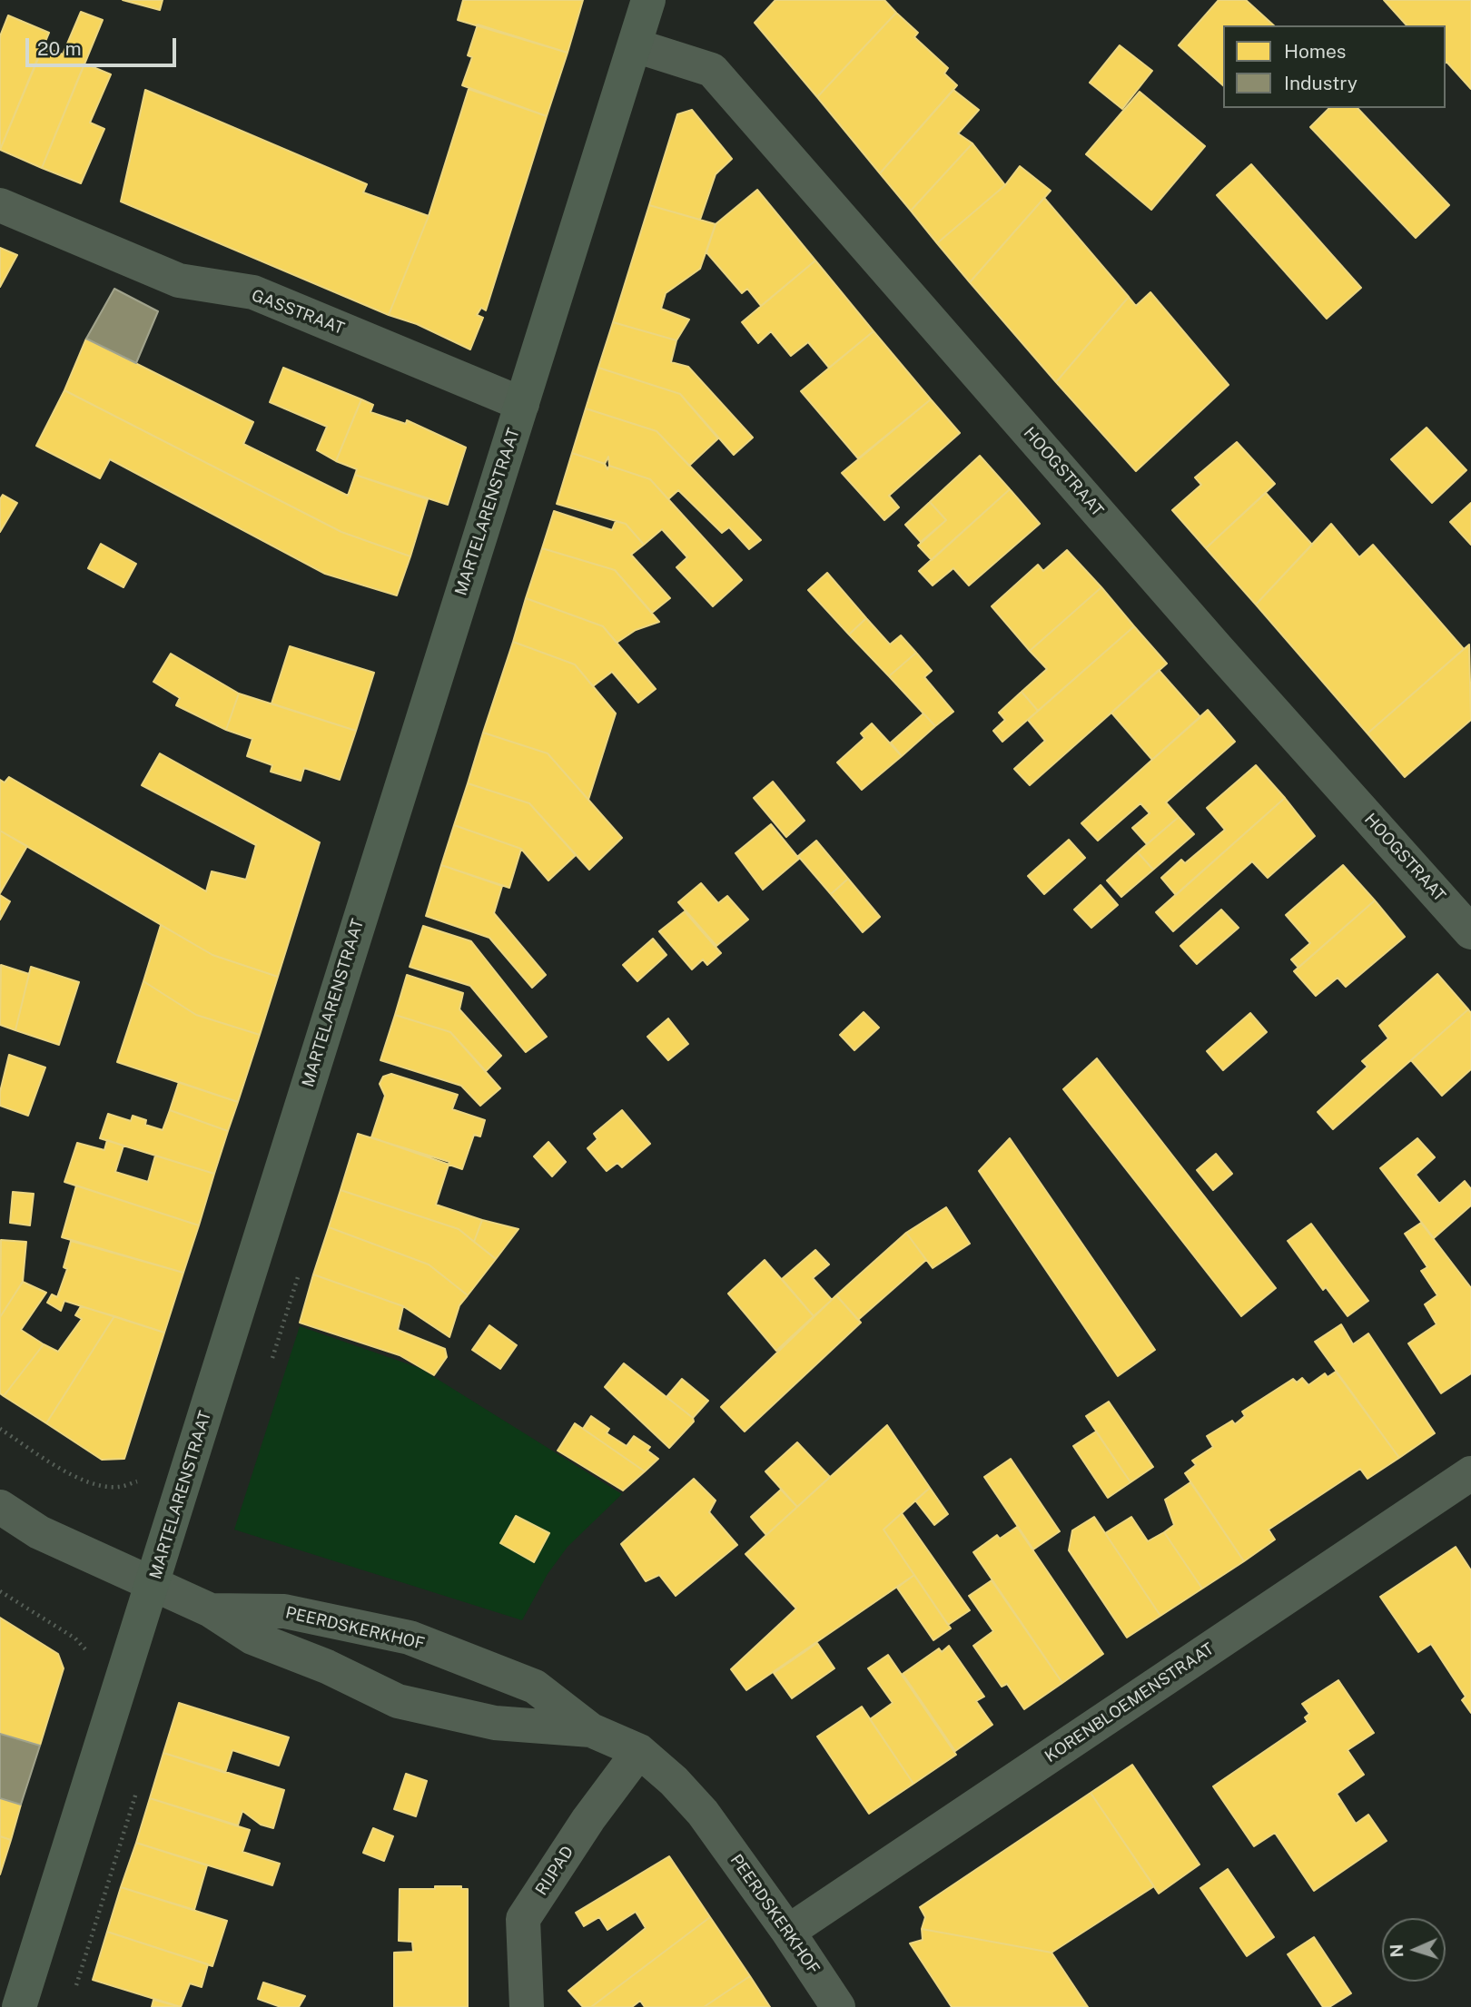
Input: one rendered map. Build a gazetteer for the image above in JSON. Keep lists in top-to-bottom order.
{
  "streets": {
    "main road": ["MARTELARENSTRAAT"],
    "street": [
      "GASSTRAAT",
      "HOOGSTRAAT",
      "PEERDSKERKHOF",
      "KORENBLOEMENSTRAAT",
      "RIJPAD"
    ]
  },
  "crossings": [
    ["GASSTRAAT", "MARTELARENSTRAAT"],
    ["HOOGSTRAAT", "MARTELARENSTRAAT"],
    ["MARTELARENSTRAAT", "PEERDSKERKHOF"],
    ["PEERDSKERKHOF", "KORENBLOEMENSTRAAT"],
    ["PEERDSKERKHOF", "RIJPAD"]
  ],
  "legend": ["Homes", "Industry"],
  "scale_bar": "20 m",
  "north": "left"
}
